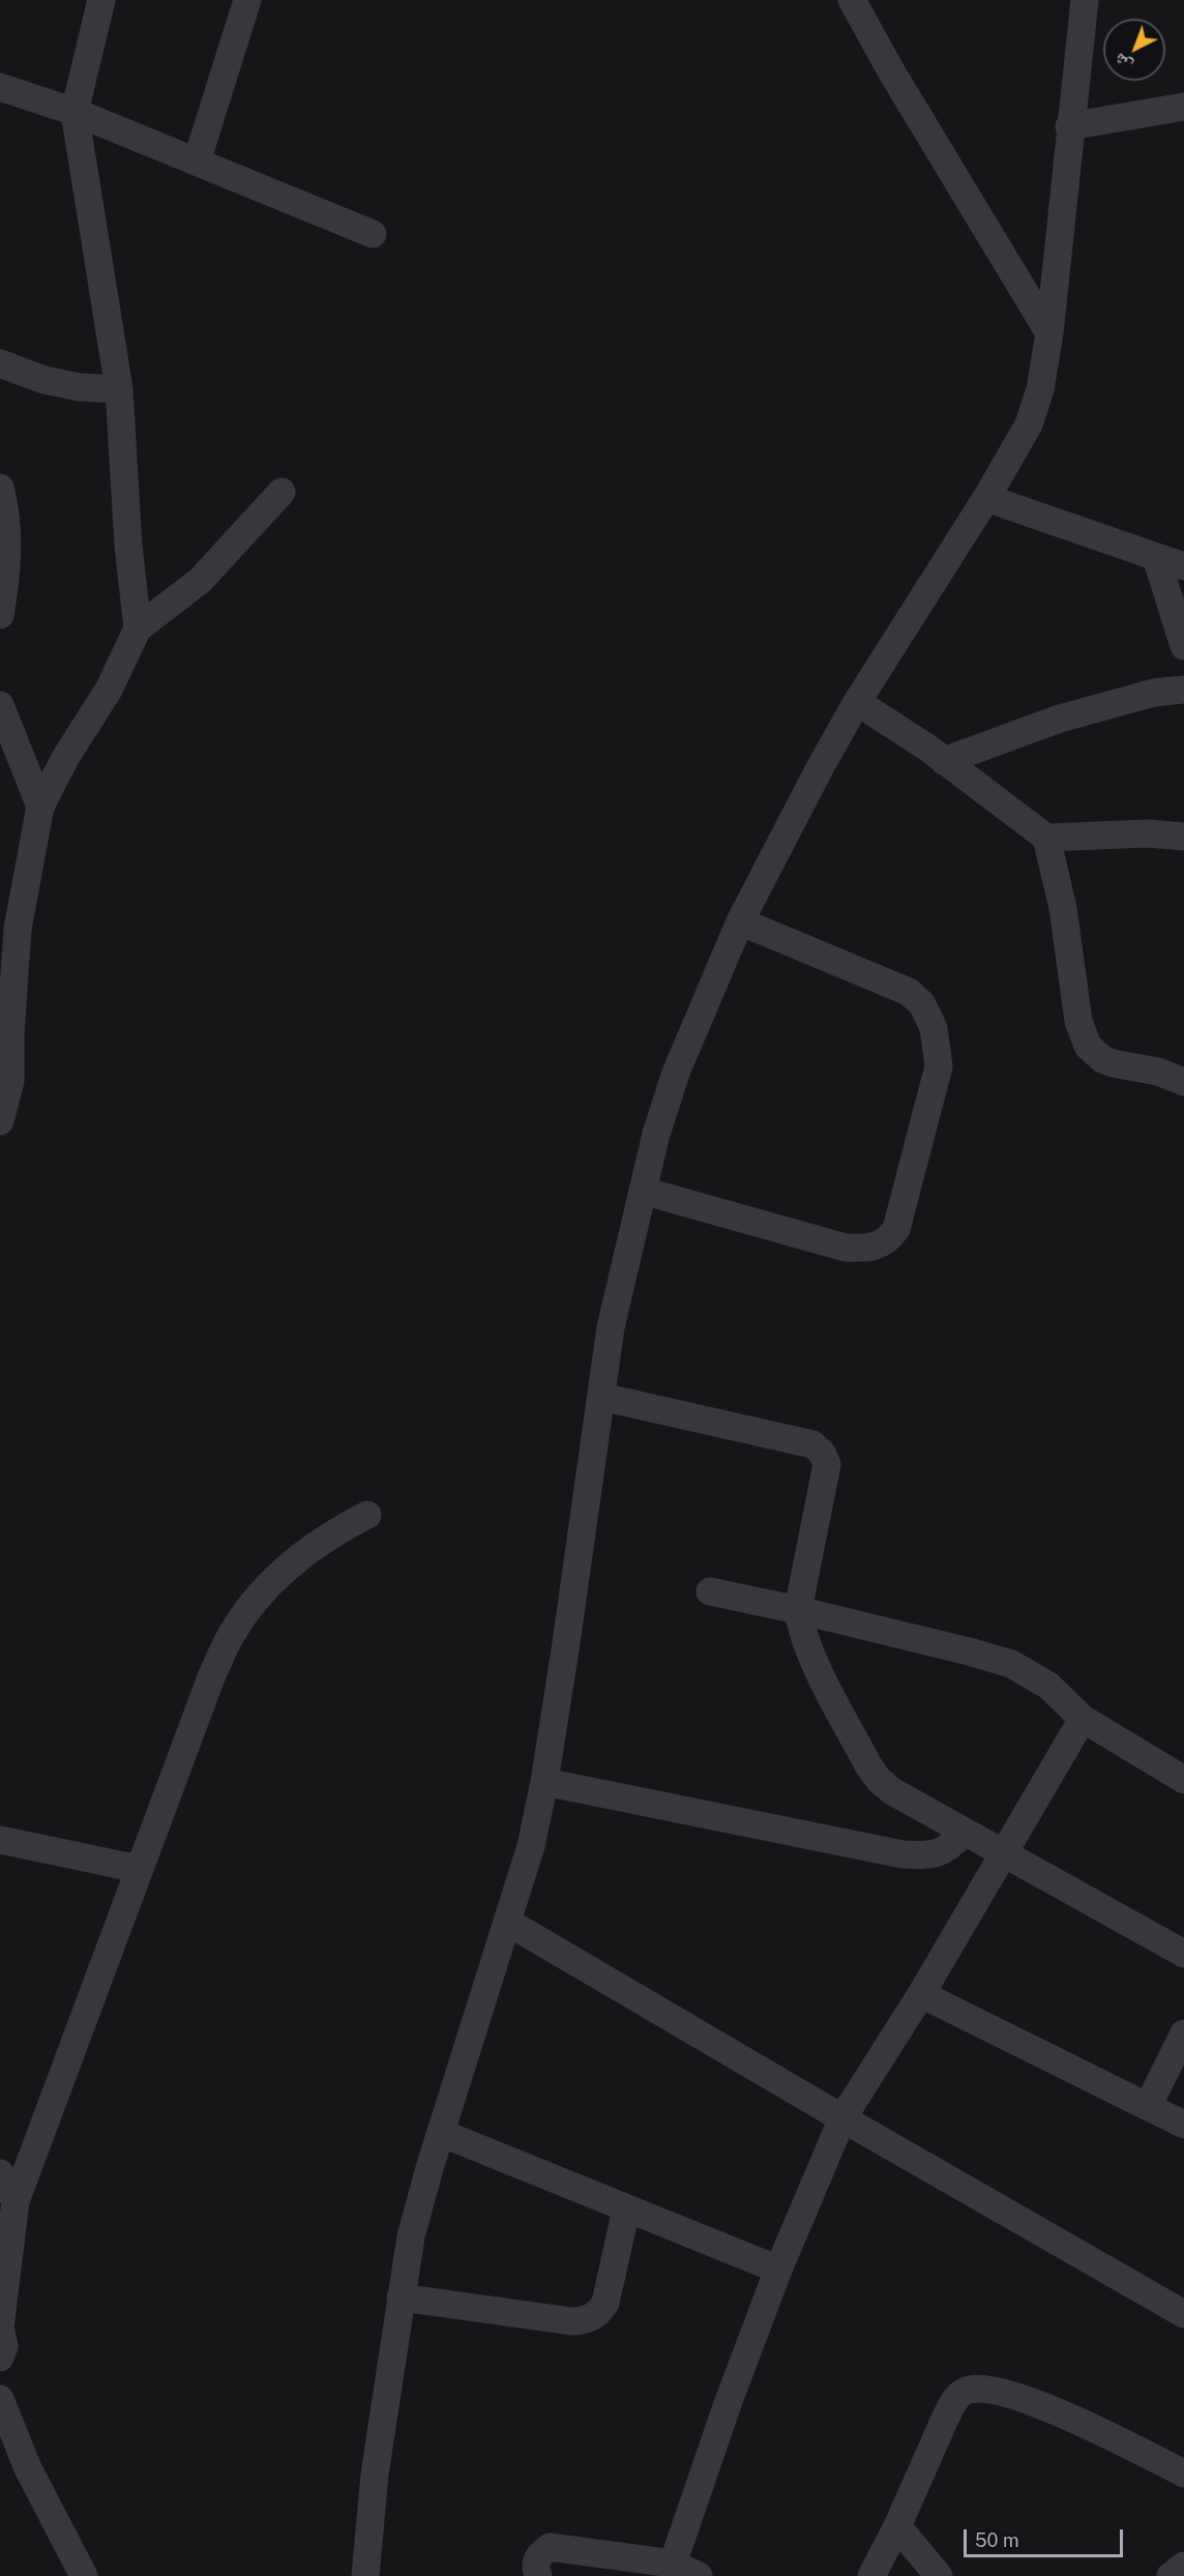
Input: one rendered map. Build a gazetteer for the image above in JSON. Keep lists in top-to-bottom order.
{
  "scale_bar": "50 m",
  "north": "bottom left"
}
